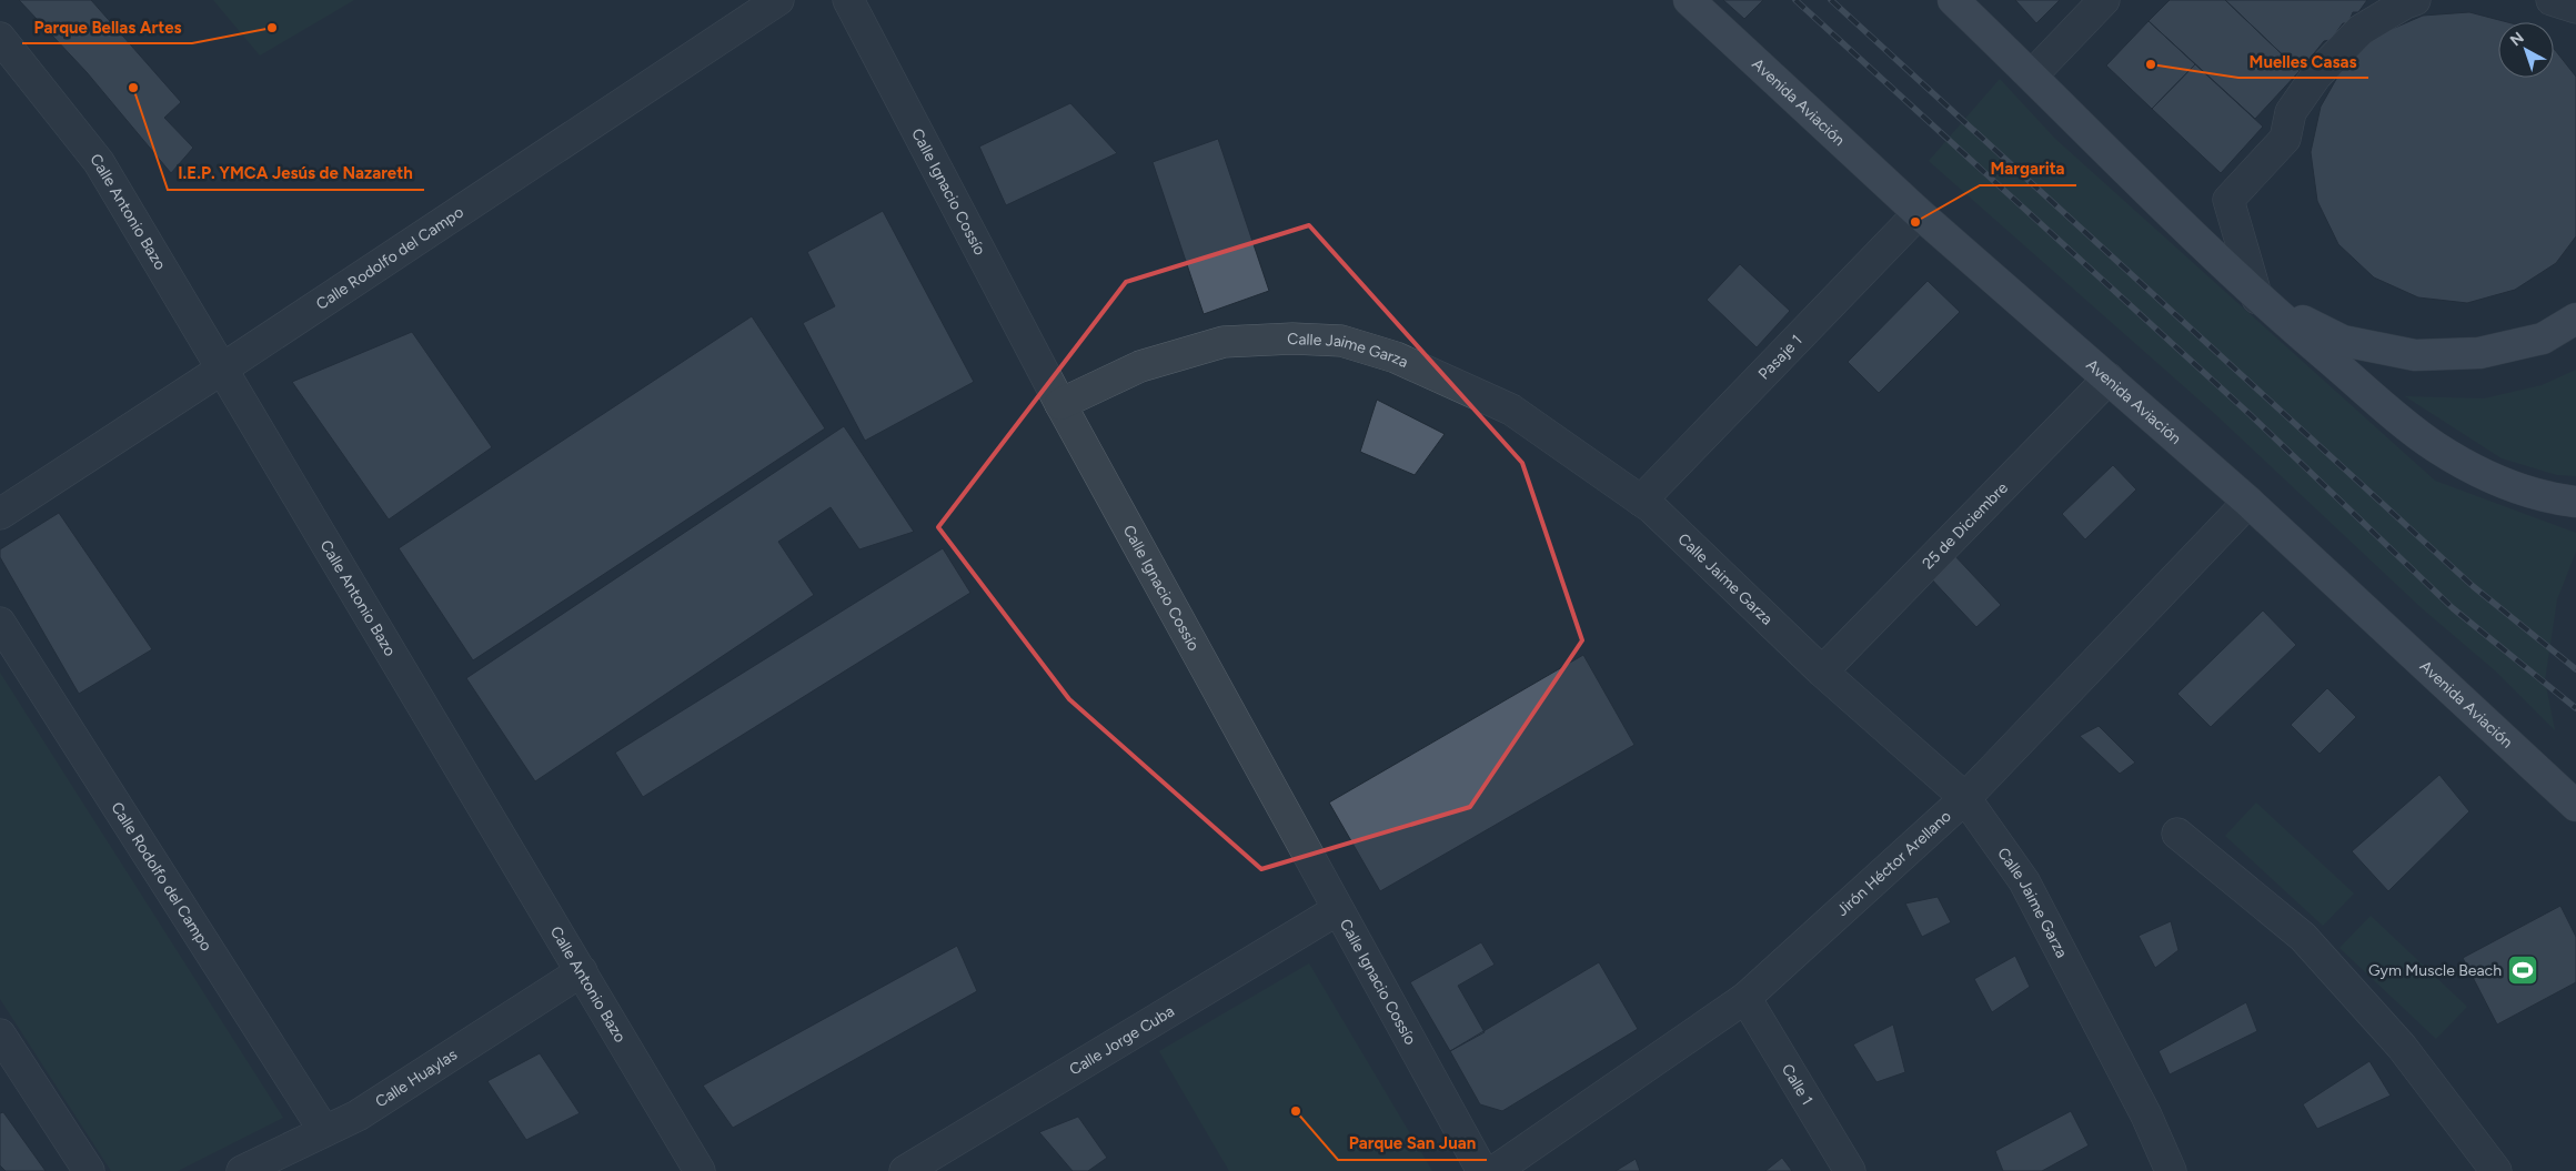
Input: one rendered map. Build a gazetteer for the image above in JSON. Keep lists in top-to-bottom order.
{
  "streets": {
    "main road": ["Avenida Aviación"],
    "street": [
      "Calle Ignacio Cossío",
      "Calle Antonio Bazo",
      "Calle Rodolfo del Campo",
      "Calle Jaime Garza",
      "Pasaje 1",
      "25 de Diciembre",
      "Jirón Héctor Arellano",
      "Calle Jorge Cuba",
      "Calle Huaylas",
      "Calle 1"
    ]
  },
  "crossings": [
    ["Avenida Aviación", "Pasaje 1"],
    ["Avenida Aviación", "25 de Diciembre"],
    ["Avenida Aviación", "Jirón Héctor Arellano"],
    ["Calle Ignacio Cossío", "Calle Jaime Garza"],
    ["Calle Ignacio Cossío", "Calle Jorge Cuba"],
    ["Calle Antonio Bazo", "Calle Rodolfo del Campo"],
    ["Calle Antonio Bazo", "Calle Huaylas"],
    ["Calle Rodolfo del Campo", "Calle Huaylas"],
    ["Calle Jaime Garza", "Pasaje 1"],
    ["Calle Jaime Garza", "25 de Diciembre"],
    ["Calle Jaime Garza", "Jirón Héctor Arellano"],
    ["Jirón Héctor Arellano", "Calle 1"]
  ],
  "places": {
    "other": [
      "Parque Bellas Artes",
      "Muelles Casas",
      "I.E.P. YMCA Jesús de Nazareth",
      "Margarita",
      "Parque San Juan"
    ],
    "sports": ["Gym Muscle Beach"]
  },
  "north": "top left"
}
